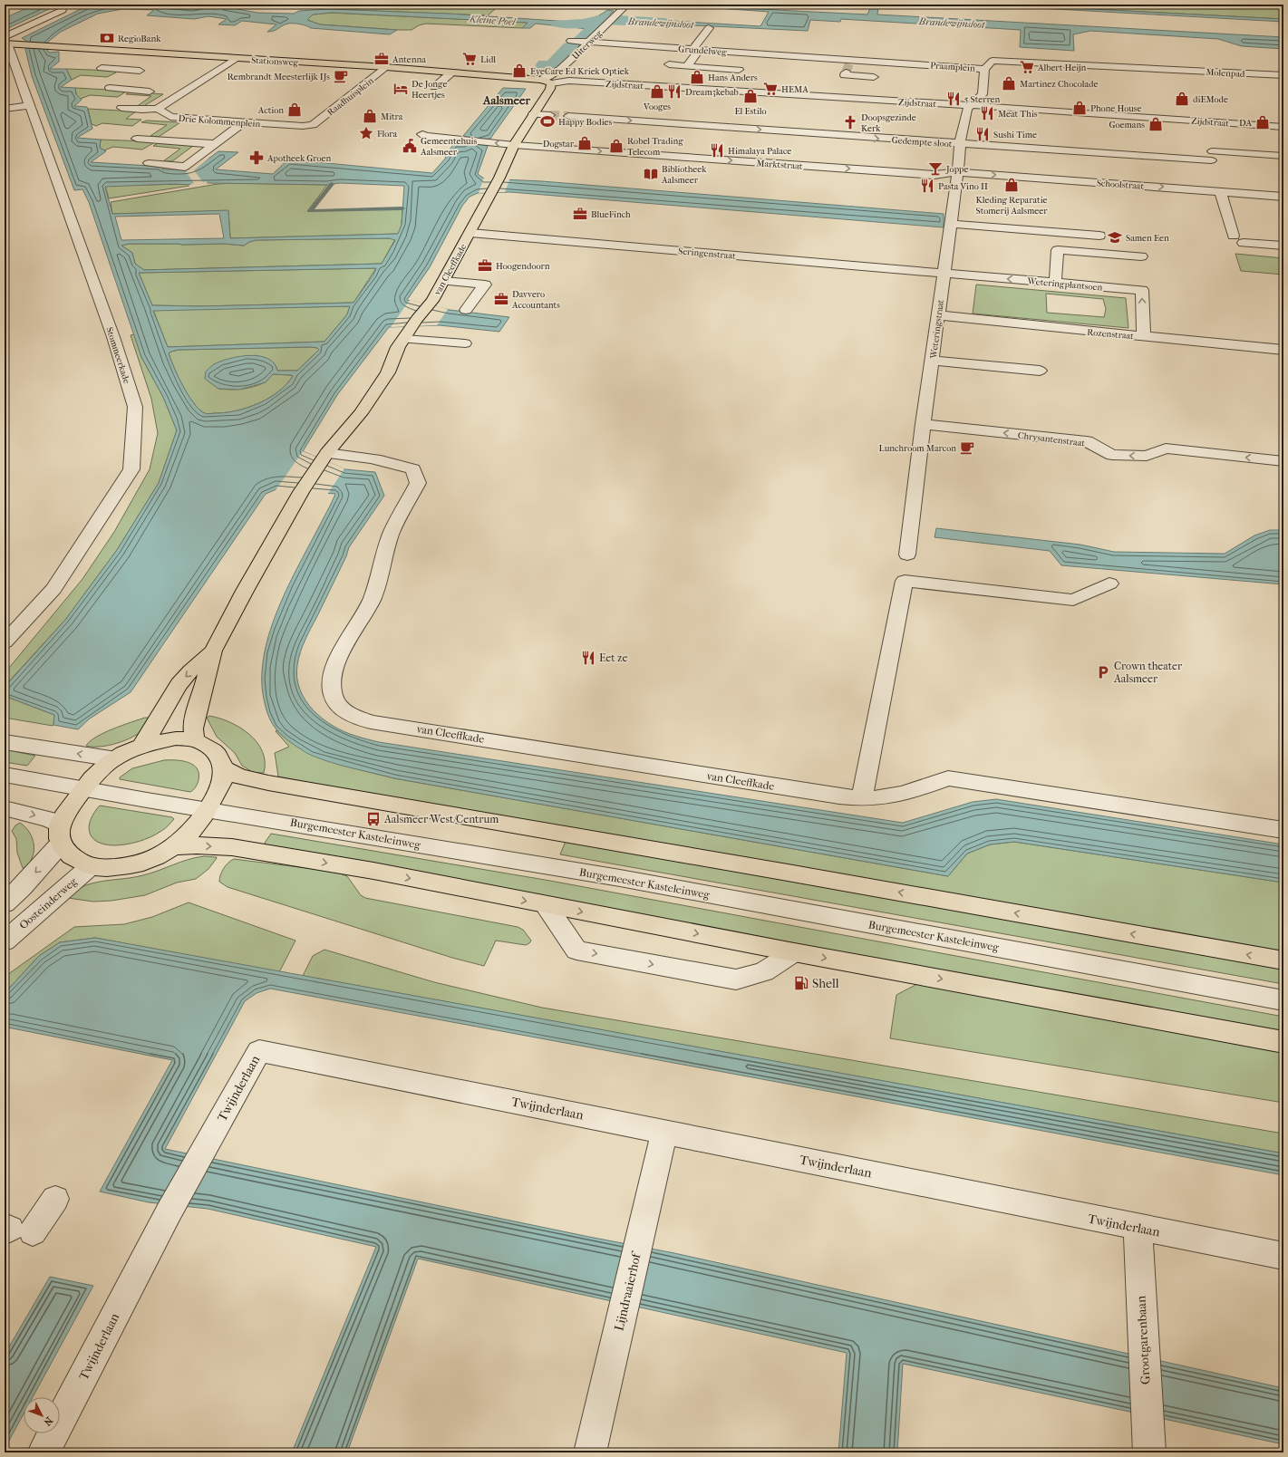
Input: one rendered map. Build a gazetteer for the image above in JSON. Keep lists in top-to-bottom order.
{
  "streets": {
    "main road": ["Stationsweg", "van Cleeffkade"],
    "street": [
      "Uiterweg",
      "Grundelweg",
      "Praamplein",
      "Molenpad",
      "Zijdstraat",
      "Raadhuisplein",
      "Drie Kolommenplein",
      "Gedempte sloot",
      "Marktstraat",
      "Schoolstraat",
      "Seringenstraat",
      "Weteringplantsoen",
      "Weteringstraat",
      "Rozenstraat",
      "Stommeerkade",
      "Chrysantenstraat",
      "Burgemeester Kasteleinweg",
      "Oosteinderweg",
      "Twijnderlaan",
      "Lijndraaierhof",
      "Grootgarenbaan"
    ]
  },
  "crossings": [
    ["Uiterweg", "Grundelweg"],
    ["Uiterweg", "Stationsweg"],
    ["Uiterweg", "Zijdstraat"],
    ["Uiterweg", "van Cleeffkade"],
    ["Grundelweg", "Praamplein"],
    ["Stationsweg", "Zijdstraat"],
    ["Stationsweg", "Raadhuisplein"],
    ["Stationsweg", "Drie Kolommenplein"],
    ["Stationsweg", "van Cleeffkade"],
    ["Stationsweg", "Stommeerkade"],
    ["Praamplein", "Molenpad"],
    ["Zijdstraat", "van Cleeffkade"],
    ["Zijdstraat", "Weteringstraat"],
    ["Raadhuisplein", "Drie Kolommenplein"],
    ["Gedempte sloot", "Weteringstraat"],
    ["Marktstraat", "Schoolstraat"],
    ["Marktstraat", "van Cleeffkade"],
    ["Marktstraat", "Weteringstraat"],
    ["Schoolstraat", "Weteringstraat"],
    ["Seringenstraat", "van Cleeffkade"],
    ["Seringenstraat", "Weteringplantsoen"],
    ["Seringenstraat", "Weteringstraat"],
    ["Weteringplantsoen", "Weteringstraat"],
    ["Weteringplantsoen", "Rozenstraat"],
    ["Weteringstraat", "Rozenstraat"],
    ["Weteringstraat", "Chrysantenstraat"],
    ["Twijnderlaan", "Lijndraaierhof"],
    ["Twijnderlaan", "Grootgarenbaan"]
  ],
  "one_way": ["Gedempte sloot", "Marktstraat", "Chrysantenstraat"],
  "districts": ["Aalsmeer"],
  "water": ["Kleine Poel", "Brandewijnsloot"],
  "places": {
    "bank": ["RegioBank"],
    "office": [
      "Antenna",
      "BlueFinch",
      "Hoogendoorn",
      "Davvero Accountants"
    ],
    "supermarket": ["Lidl", "Albert Heijn", "HEMA"],
    "shop": [
      "EyeCare Ed Kriek Optiek",
      "Hans Anders",
      "Martinez Chocolade",
      "Vooges",
      "El Estilo",
      "diEMode",
      "Phone House",
      "Action",
      "Mitra",
      "DA",
      "Goemans",
      "Dogstar",
      "Robel Trading Telecom",
      "Kleding Reparatie Stomerij Aalsmeer"
    ],
    "cafe": ["Rembrandt Meesterlijk IJs", "Lunchroom Marcon"],
    "hotel": ["De Jonge Heertjes"],
    "restaurant": [
      "Dream3kebab",
      "5 Sterren",
      "Meat This",
      "Sushi Time",
      "Himalaya Palace",
      "Pasta Vino II",
      "Eet ze"
    ],
    "sports": ["Happy Bodies"],
    "church": ["Doopsgezinde Kerk"],
    "place": ["Flora"],
    "public building": ["Gemeentehuis Aalsmeer"],
    "pharmacy": ["Apotheek Groen"],
    "bar": ["Joppe"],
    "library": ["Bibliotheek Aalsmeer"],
    "school or university": ["Samen Een"],
    "parking": ["Crown theater Aalsmeer"],
    "bus stop": ["Aalsmeer West/Centrum"],
    "fuel station": ["Shell"]
  },
  "north": "bottom right"
}
